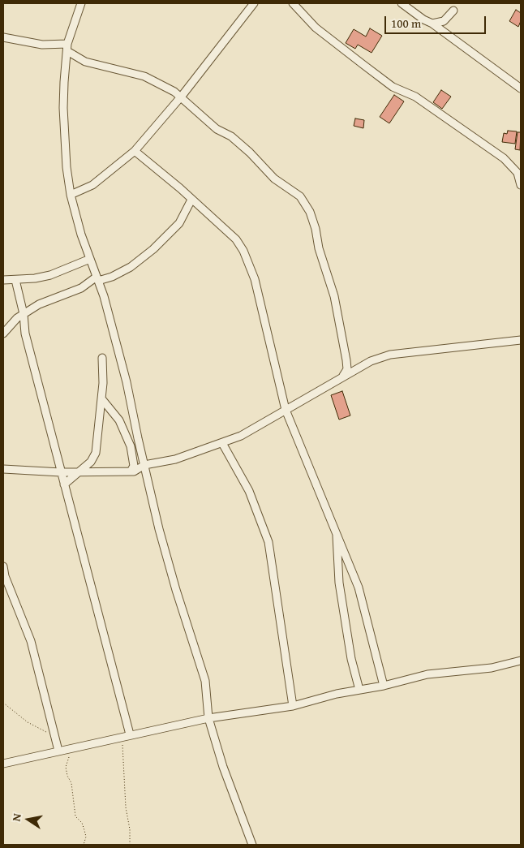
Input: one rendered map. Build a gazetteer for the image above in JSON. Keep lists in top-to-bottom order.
{
  "scale_bar": "100 m",
  "north": "left"
}
